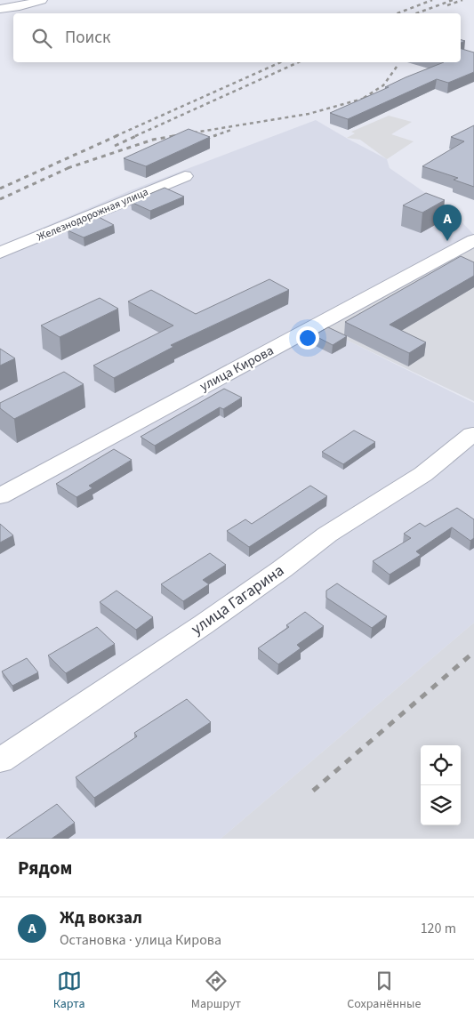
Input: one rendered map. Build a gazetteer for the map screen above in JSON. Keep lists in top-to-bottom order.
{
  "streets": {
    "street": ["Железнодорожная улица", "улица Кирова", "улица Гагарина"]
  },
  "page": {
    "search": "Поиск",
    "pins": "A",
    "heading": "Рядом",
    "list": [
      {
        "mark": "A",
        "name": "Жд вокзал",
        "note": "Остановка · улица Кирова",
        "value": "120 m"
      }
    ],
    "nav": ["Карта", "Маршрут", "Сохранённые"]
  }
}
